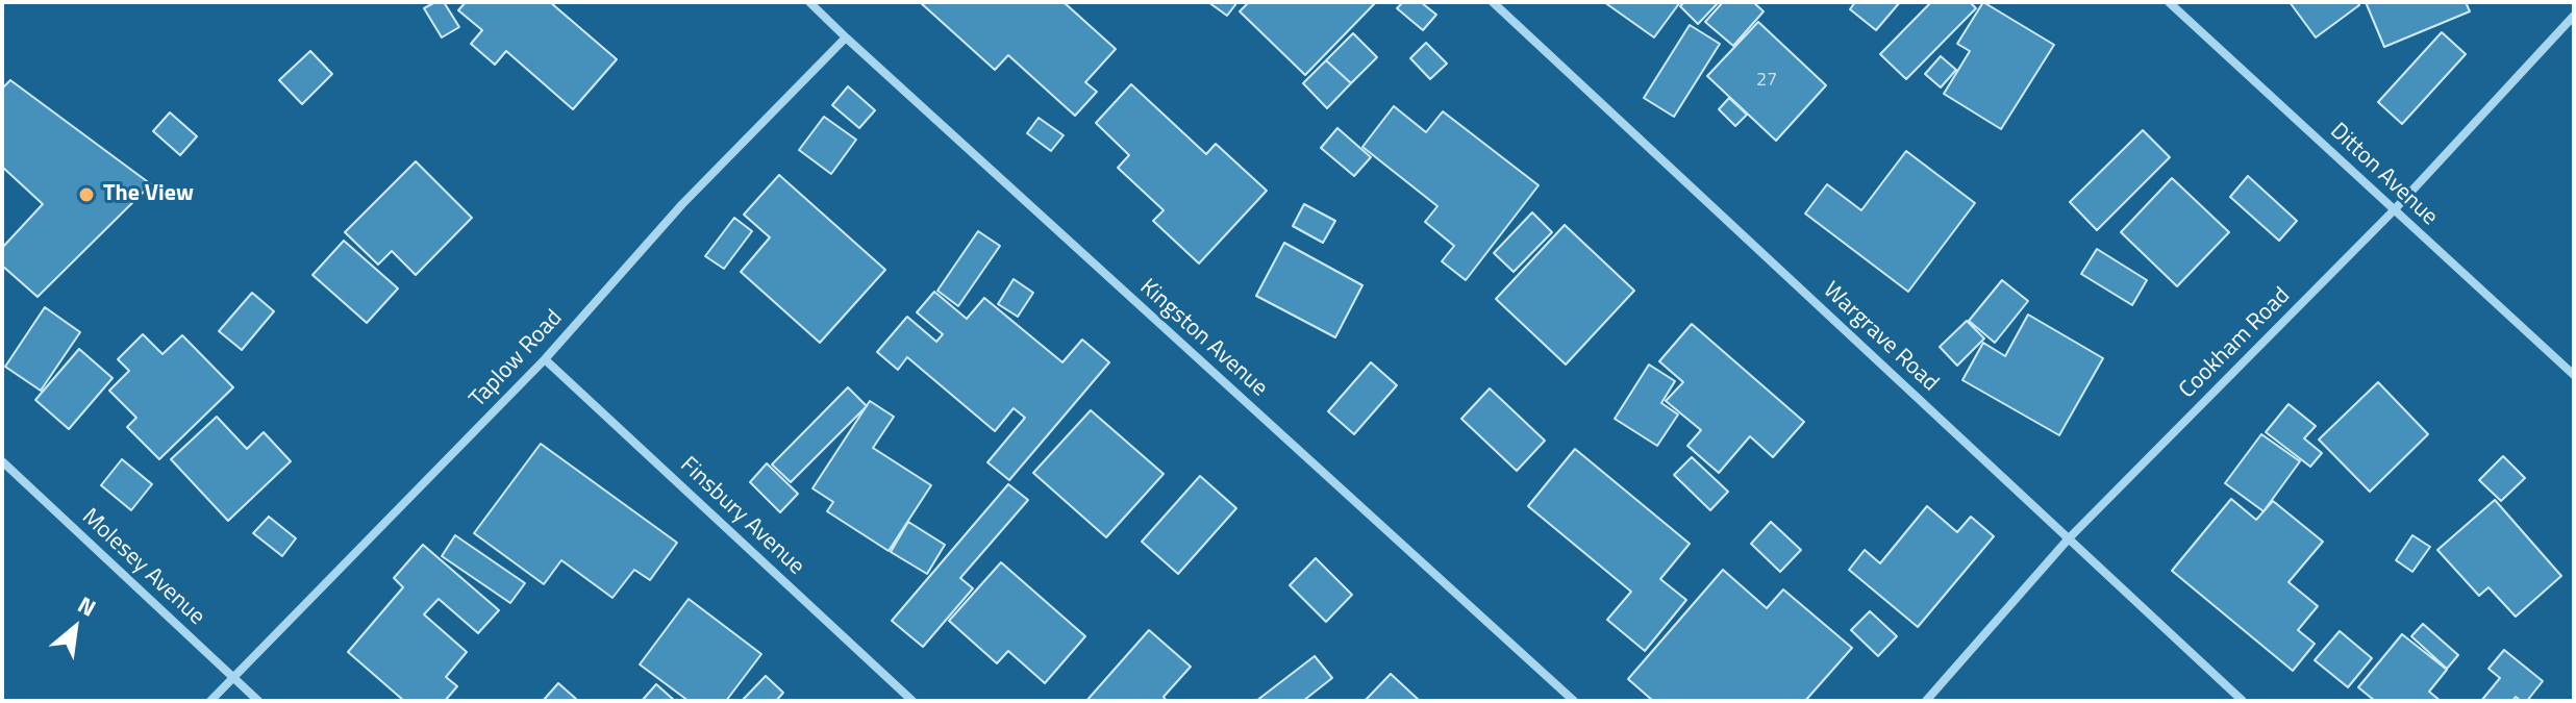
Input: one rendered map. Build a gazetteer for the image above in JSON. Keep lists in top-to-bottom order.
{
  "streets": {
    "street": [
      "Ditton Avenue",
      "Wargrave Road",
      "Kingston Avenue",
      "Cookham Road",
      "Taplow Road",
      "Finsbury Avenue",
      "Molesey Avenue"
    ]
  },
  "crossings": [
    ["Ditton Avenue", "Cookham Road"],
    ["Wargrave Road", "Cookham Road"],
    ["Kingston Avenue", "Taplow Road"],
    ["Taplow Road", "Finsbury Avenue"],
    ["Taplow Road", "Molesey Avenue"]
  ],
  "places": ["The View"],
  "house_numbers": ["27"],
  "north": "top right"
}
